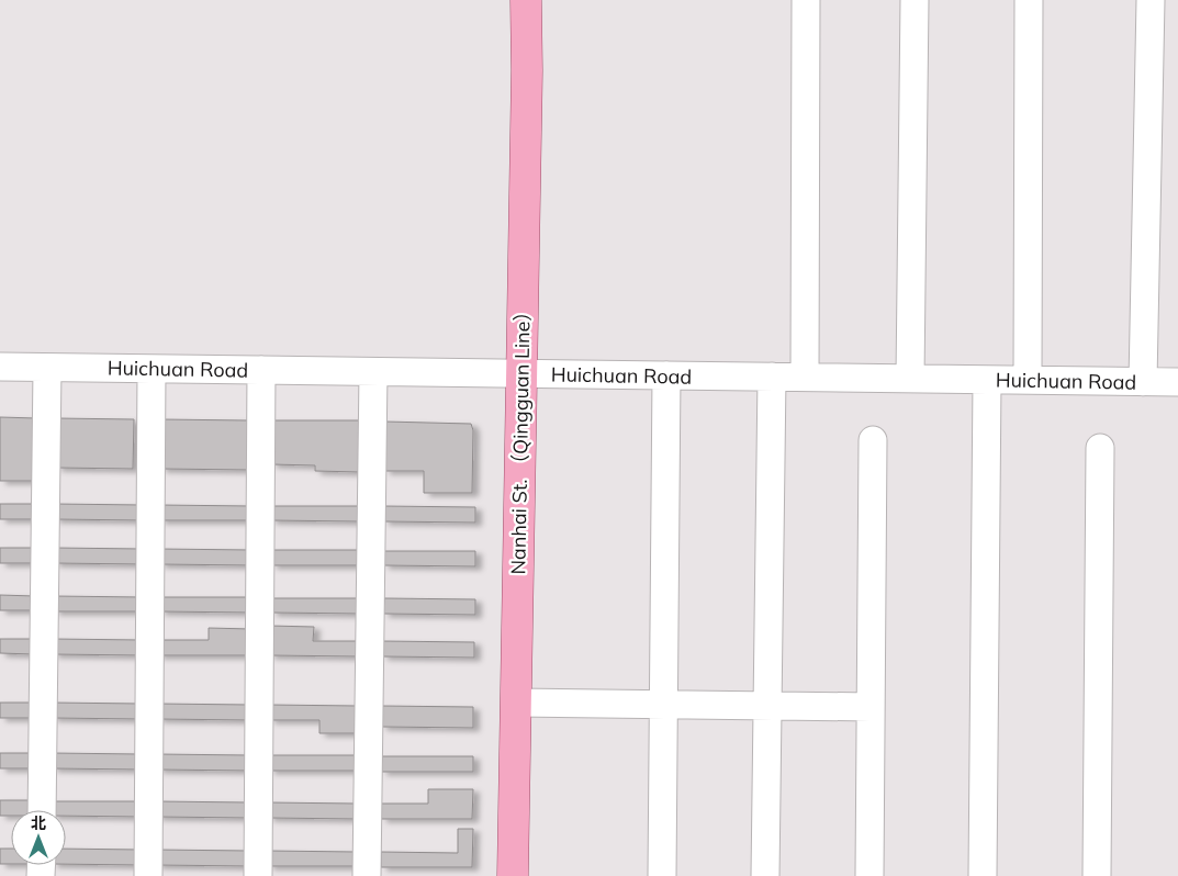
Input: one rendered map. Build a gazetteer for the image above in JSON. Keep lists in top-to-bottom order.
{
  "streets": {
    "main road": ["Nanhai St. （Qingguan Line）"],
    "street": ["Huichuan Road"]
  },
  "crossings": [
    ["Huichuan Road", "Nanhai St. （Qingguan Line）"]
  ],
  "north": "top"
}
